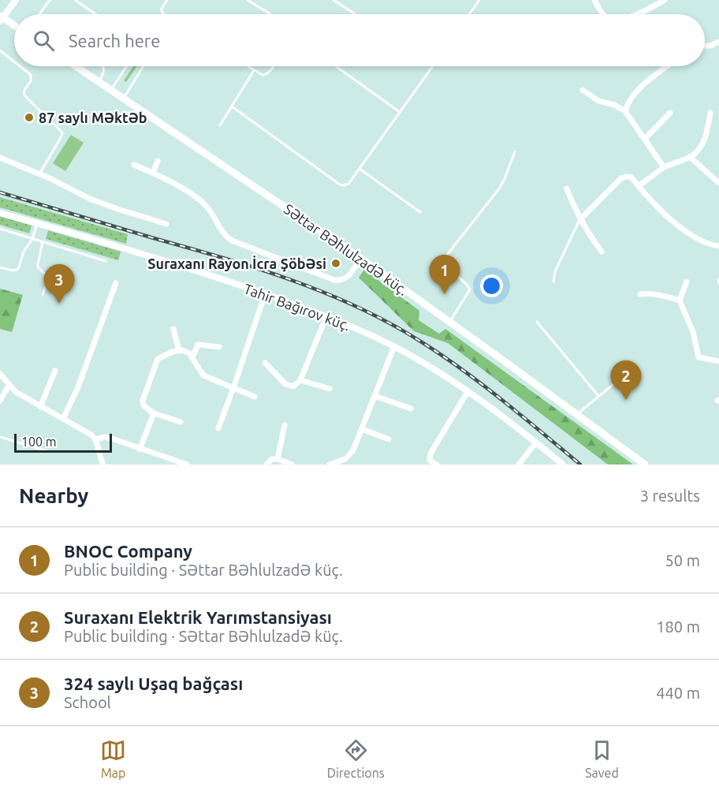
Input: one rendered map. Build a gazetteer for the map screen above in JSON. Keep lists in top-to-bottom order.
{
  "streets": {
    "main road": ["Səttar Bəhlulzadə küç."],
    "street": ["Tahir Bağırov küç."]
  },
  "places": ["87 saylı Məktəb", "Suraxanı Rayon İcra Şöbəsi"],
  "scale_bar": "100 m",
  "page": {
    "search": "Search here",
    "pins": ["1", "3", "2"],
    "scale": "100 m",
    "heading": ["Nearby", "3 results"],
    "list": [
      {
        "mark": "1",
        "name": "BNOC Company",
        "note": "Public building · Səttar Bəhlulzadə küç.",
        "value": "50 m"
      },
      {
        "mark": "2",
        "name": "Suraxanı Elektrik Yarımstansiyası",
        "note": "Public building · Səttar Bəhlulzadə küç.",
        "value": "180 m"
      },
      {
        "mark": "3",
        "name": "324 saylı Uşaq bağçası",
        "note": "School",
        "value": "440 m"
      }
    ],
    "nav": ["Map", "Directions", "Saved"]
  }
}
